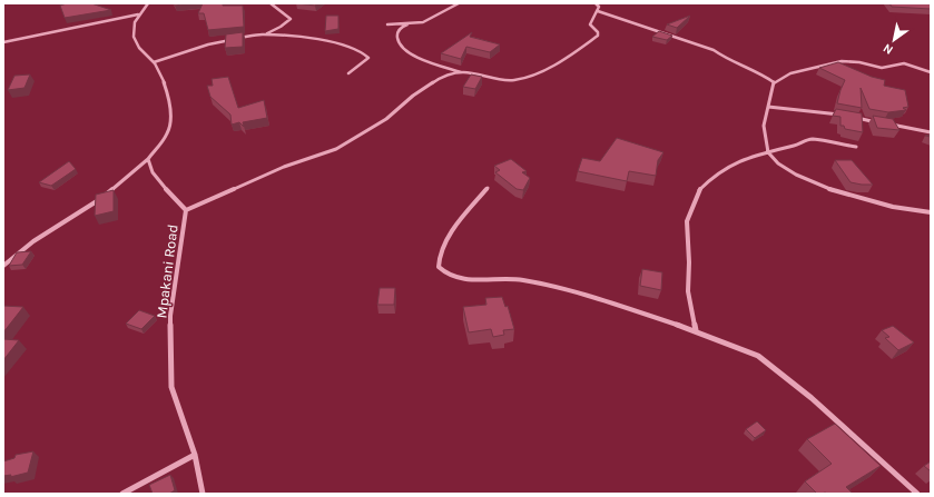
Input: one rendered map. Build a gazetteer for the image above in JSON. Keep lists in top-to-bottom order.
{
  "streets": {
    "street": ["Mpakani Road"]
  },
  "north": "bottom left"
}
